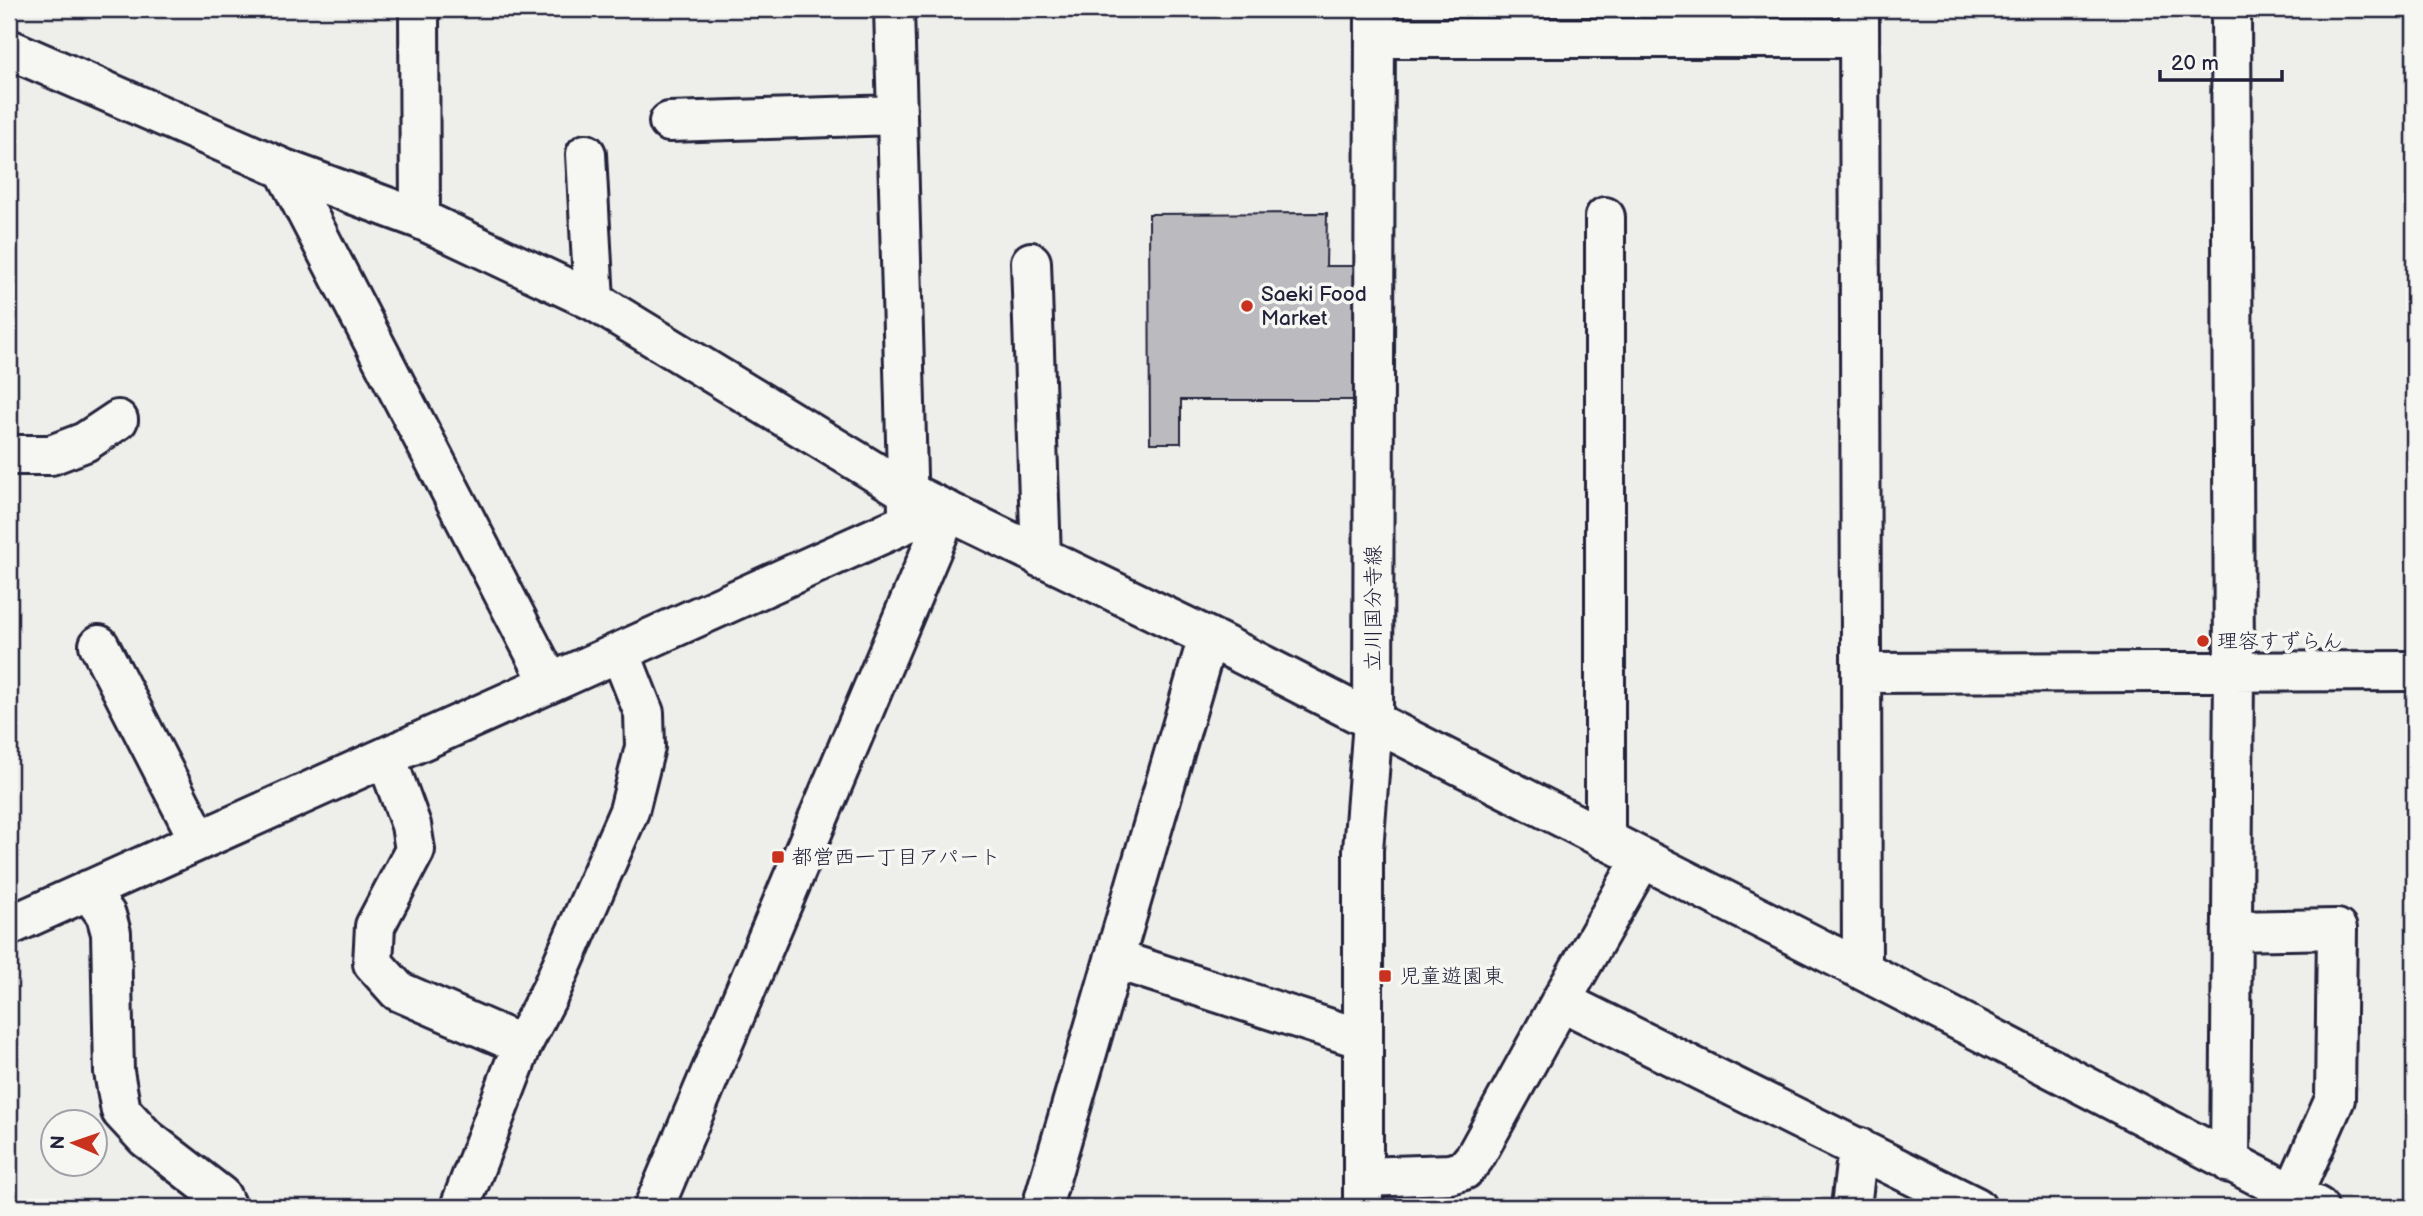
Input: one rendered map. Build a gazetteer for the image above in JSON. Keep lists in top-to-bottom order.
{
  "streets": {
    "street": ["立川国分寺線"]
  },
  "places": {
    "other": ["Saeki Food Market", "理容すずらん"],
    "transit": ["都営西一丁目アパート", "児童遊園東"]
  },
  "scale_bar": "20 m",
  "north": "left"
}
